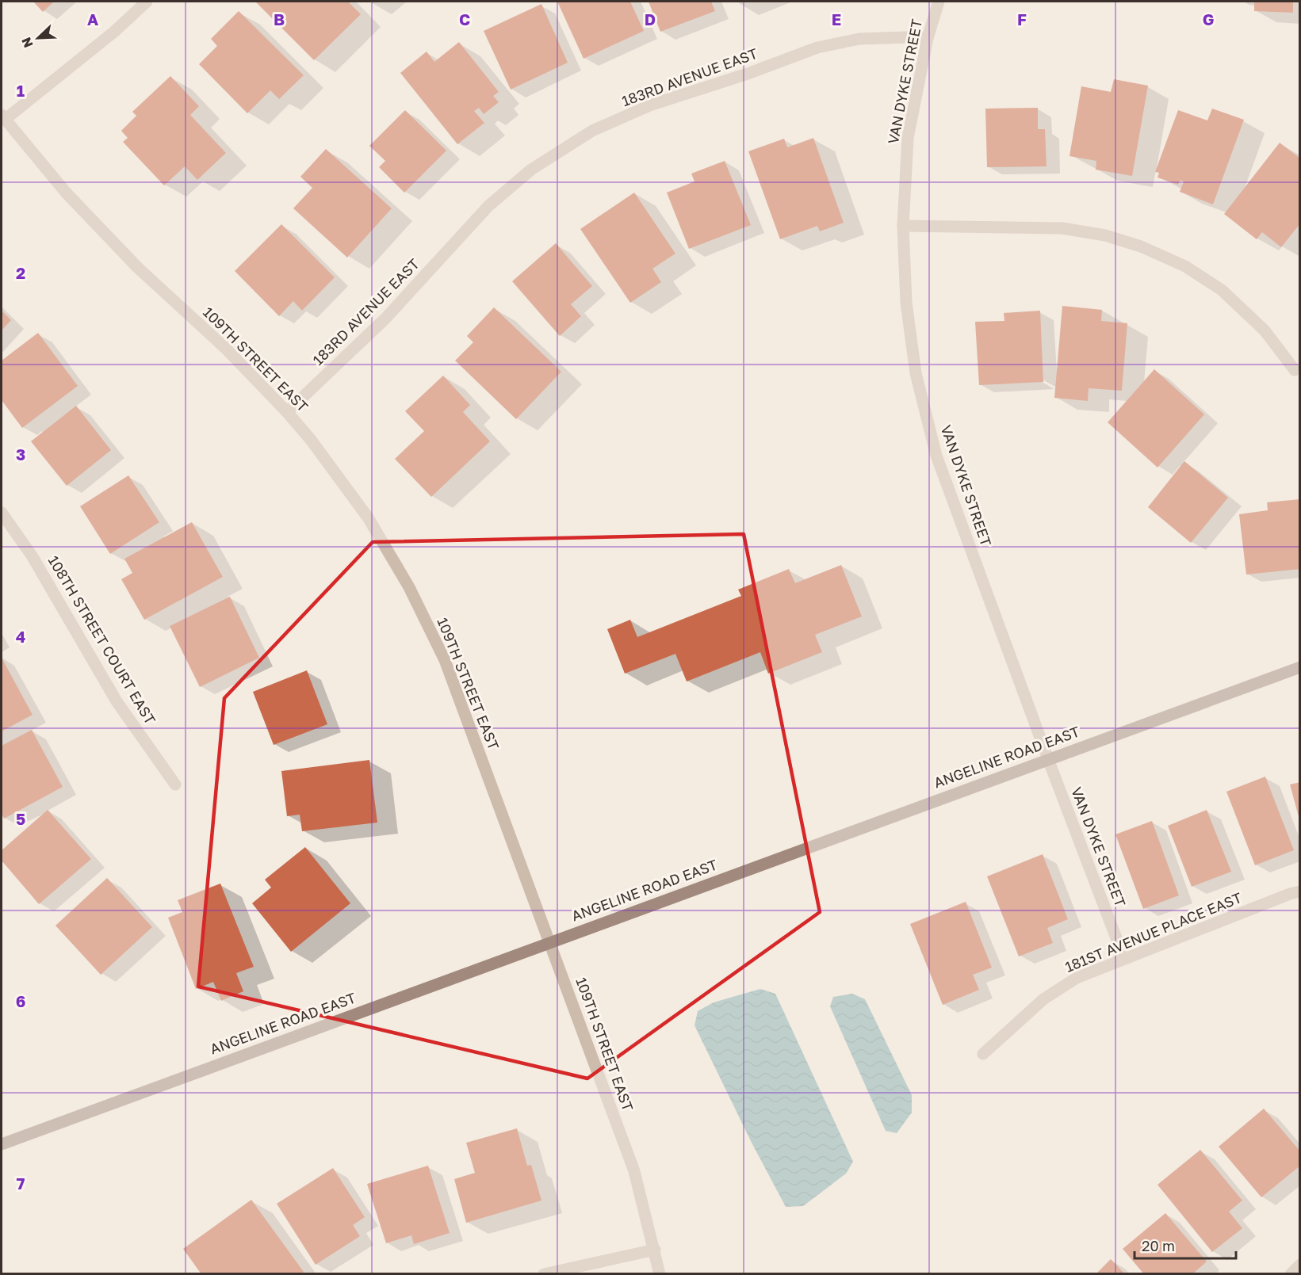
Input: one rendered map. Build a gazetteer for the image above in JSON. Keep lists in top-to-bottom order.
{
  "streets": {
    "street": [
      "183RD AVENUE EAST",
      "VAN DYKE STREET",
      "109TH STREET EAST",
      "108TH STREET COURT EAST",
      "ANGELINE ROAD EAST",
      "181ST AVENUE PLACE EAST"
    ]
  },
  "crossings": [
    ["183RD AVENUE EAST", "VAN DYKE STREET"],
    ["183RD AVENUE EAST", "109TH STREET EAST"],
    ["VAN DYKE STREET", "ANGELINE ROAD EAST"],
    ["VAN DYKE STREET", "181ST AVENUE PLACE EAST"],
    ["109TH STREET EAST", "ANGELINE ROAD EAST"]
  ],
  "scale_bar": "20 m",
  "north": "bottom left",
  "grid": {
    "columns": [
      "A",
      "B",
      "C",
      "D",
      "E",
      "F",
      "G"
    ],
    "rows": [
      "1",
      "2",
      "3",
      "4",
      "5",
      "6",
      "7"
    ]
  }
}
